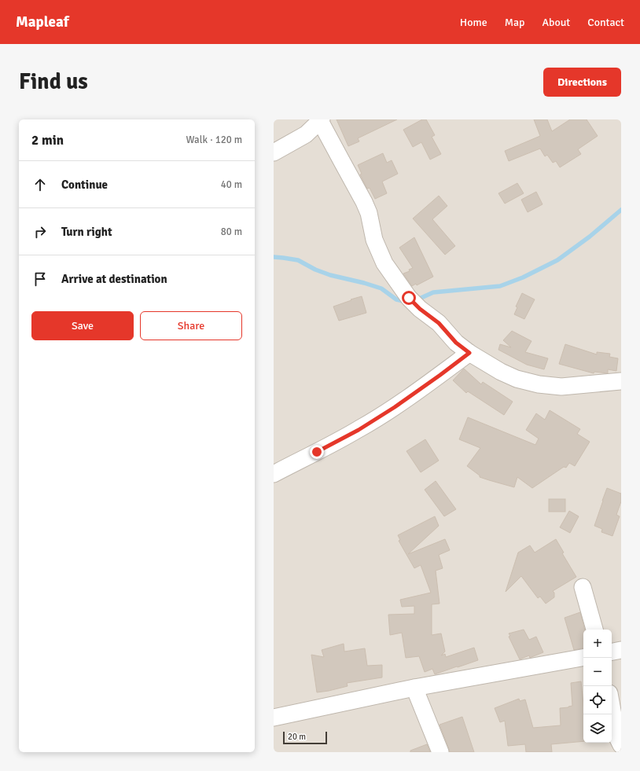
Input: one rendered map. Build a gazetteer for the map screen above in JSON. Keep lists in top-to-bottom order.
{
  "scale_bar": "20 m",
  "page": {
    "header": "Mapleaf",
    "nav": [
      "Home",
      "Map",
      "About",
      "Contact"
    ],
    "buttons": [
      "Directions",
      ["Save", "Share"]
    ],
    "title": "Find us",
    "heading": ["2 min", "Walk · 120 m"],
    "list": [
      ["Continue", "40 m"],
      ["Turn right", "80 m"],
      "Arrive at destination"
    ],
    "map_buttons": ["+", "−"],
    "scale": "20 m"
  }
}
